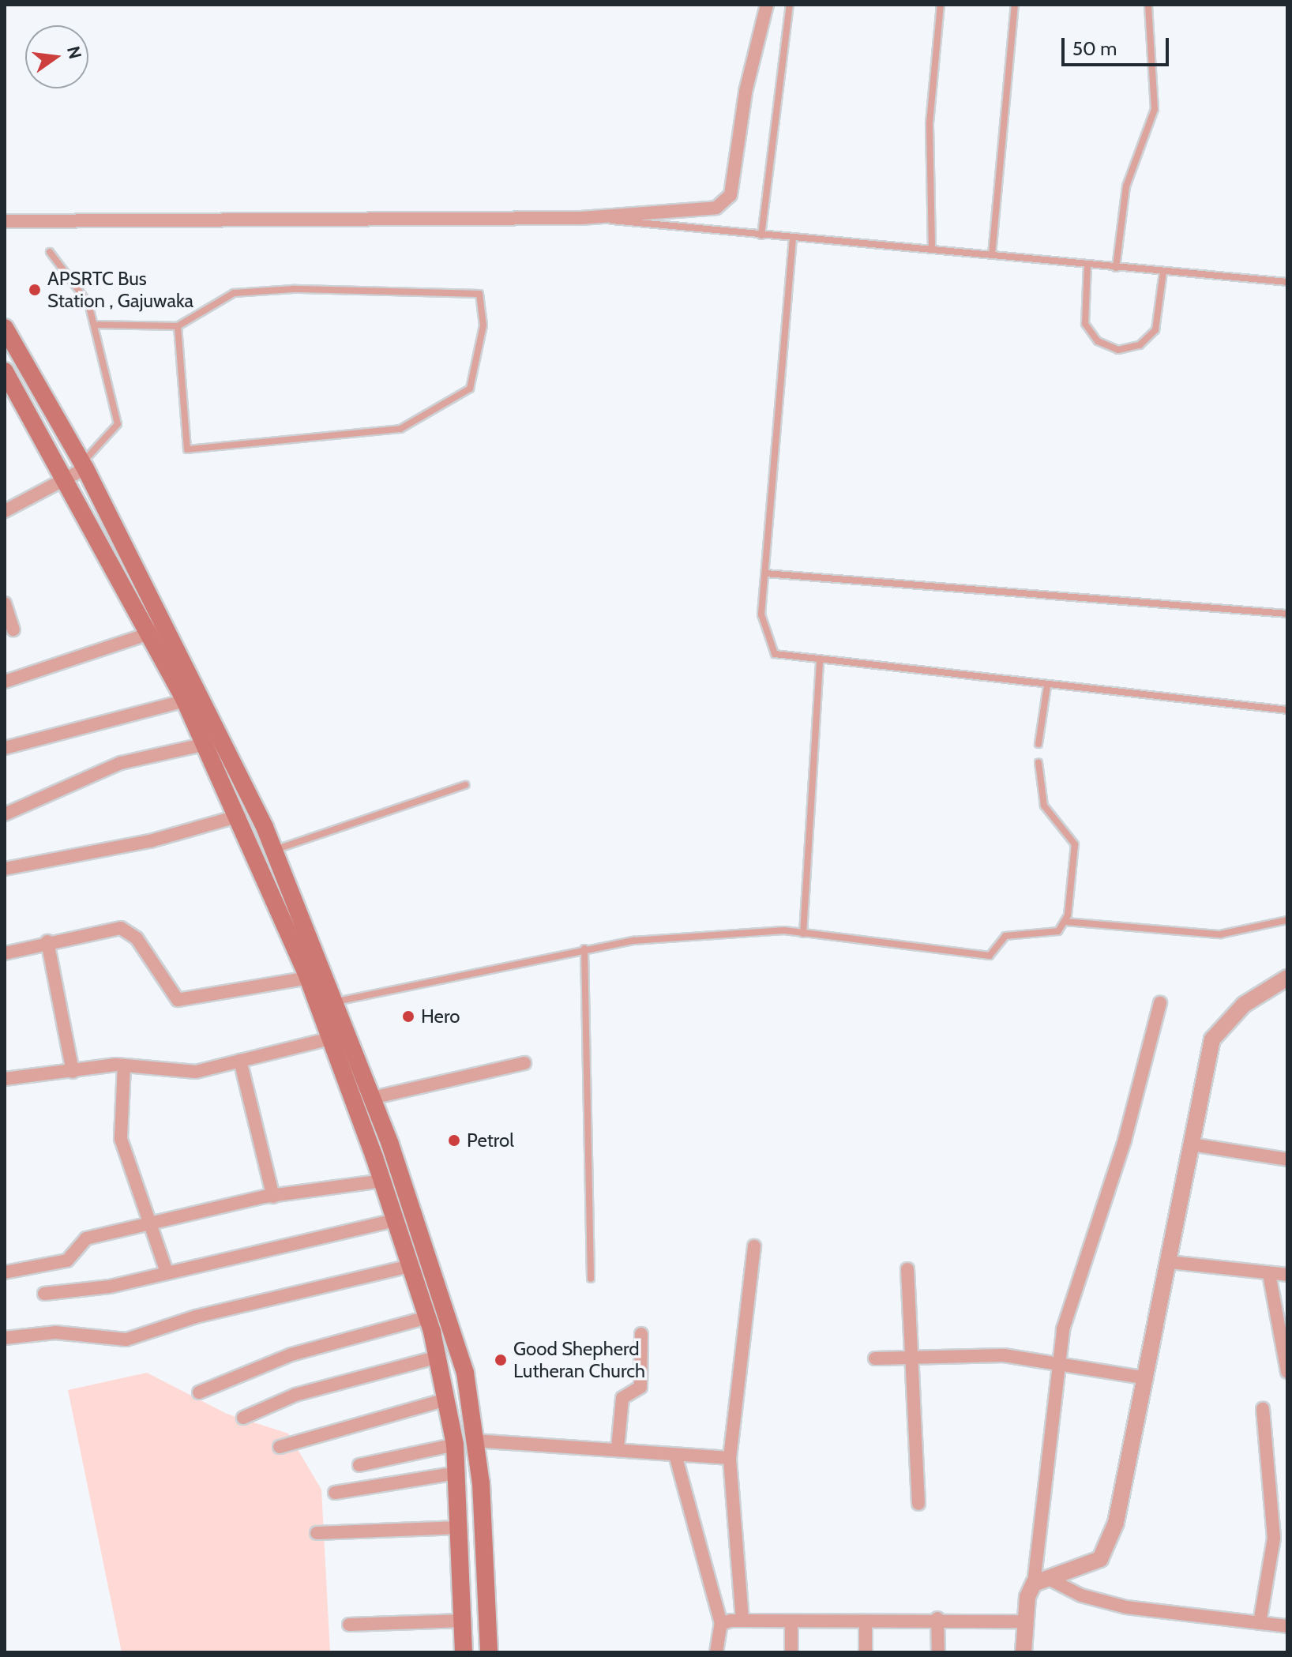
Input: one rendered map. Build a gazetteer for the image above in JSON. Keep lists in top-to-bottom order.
{
  "places": [
    "APSRTC Bus Station , Gajuwaka",
    "Hero",
    "Petrol",
    "Good Shepherd Lutheran Church"
  ],
  "scale_bar": "50 m",
  "north": "right"
}
